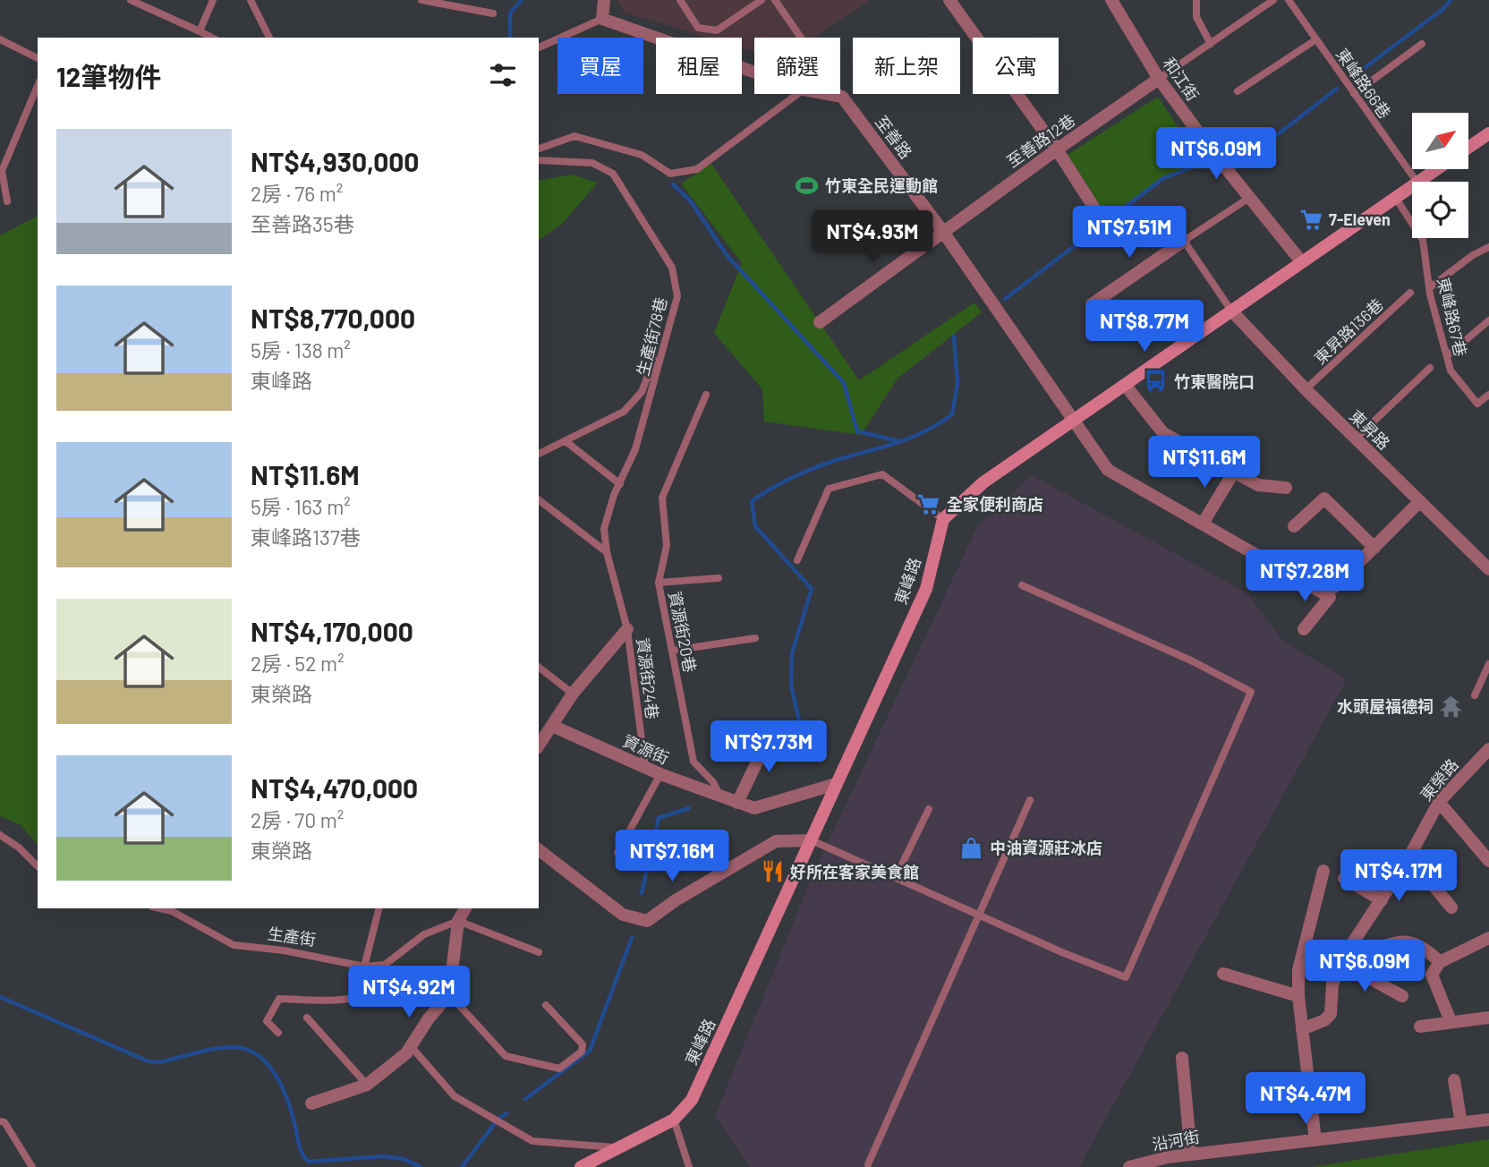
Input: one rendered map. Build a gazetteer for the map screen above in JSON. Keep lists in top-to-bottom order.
{
  "streets": {
    "main road": ["東峰路"],
    "street": [
      "和江街",
      "至善路",
      "至善路12巷",
      "東昇路",
      "資源街",
      "東榮路",
      "沿河街"
    ],
    "lane": [
      "東峰路66巷",
      "東峰路67巷",
      "東昇路136巷",
      "生產街78巷",
      "資源街20巷",
      "資源街24巷",
      "生產街"
    ]
  },
  "crossings": [
    ["和江街", "至善路12巷"],
    ["至善路", "至善路12巷"],
    ["東昇路136巷", "東昇路"],
    ["生產街78巷", "資源街24巷"],
    ["東峰路", "資源街"],
    ["資源街20巷", "資源街"],
    ["資源街24巷", "資源街"]
  ],
  "places": {
    "sports": ["竹東全民運動館"],
    "supermarket": ["7-Eleven", "全家便利商店"],
    "bus stop": ["竹東醫院口"],
    "temple": ["水頭屋福德祠"],
    "shop": ["中油資源莊冰店"],
    "restaurant": ["好所在客家美食館"]
  },
  "north": "top right",
  "page": {
    "chip": [
      "買屋",
      "租屋",
      "篩選",
      "新上架",
      "公寓"
    ],
    "heading": "12筆物件",
    "list": [
      {
        "name": "NT$4,930,000",
        "note": "2房 · 76 m² · 至善路35巷"
      },
      {
        "name": "NT$8,770,000",
        "note": "5房 · 138 m² · 東峰路"
      },
      {
        "name": "NT$11.6M",
        "note": "5房 · 163 m² · 東峰路137巷"
      },
      {
        "name": "NT$4,170,000",
        "note": "2房 · 52 m² · 東榮路"
      },
      {
        "name": "NT$4,470,000",
        "note": "2房 · 70 m² · 東榮路"
      }
    ],
    "price": [
      "NT$6.09M",
      "NT$7.51M",
      "NT$4.93M",
      "NT$8.77M",
      "NT$11.6M",
      "NT$7.28M",
      "NT$7.73M",
      "NT$7.16M",
      "NT$4.17M",
      "NT$6.09M",
      "NT$4.92M",
      "NT$4.47M"
    ]
  }
}
